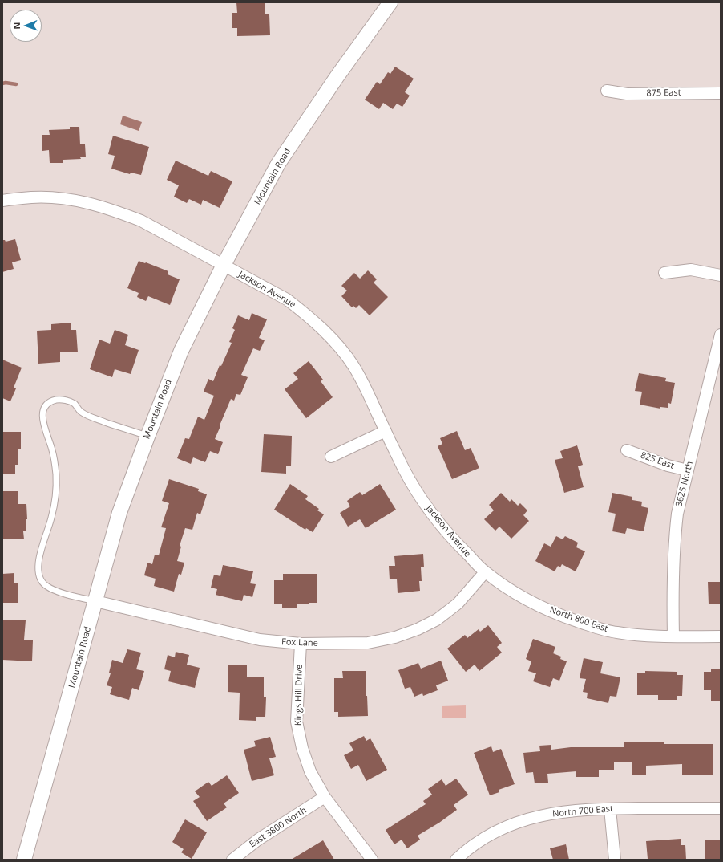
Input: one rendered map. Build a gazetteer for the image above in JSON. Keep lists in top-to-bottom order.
{
  "streets": {
    "street": [
      "875 East",
      "Mountain Road",
      "Jackson Avenue",
      "825 East",
      "3625 North",
      "North 800 East",
      "Fox Lane",
      "Kings Hill Drive",
      "North 700 East",
      "East 3800 North"
    ]
  },
  "crossings": [
    ["Mountain Road", "Jackson Avenue"],
    ["Mountain Road", "Fox Lane"],
    ["Jackson Avenue", "North 800 East"],
    ["Jackson Avenue", "Fox Lane"],
    ["825 East", "3625 North"],
    ["3625 North", "North 800 East"],
    ["North 800 East", "Fox Lane"],
    ["Fox Lane", "Kings Hill Drive"],
    ["Kings Hill Drive", "East 3800 North"]
  ],
  "north": "left"
}
